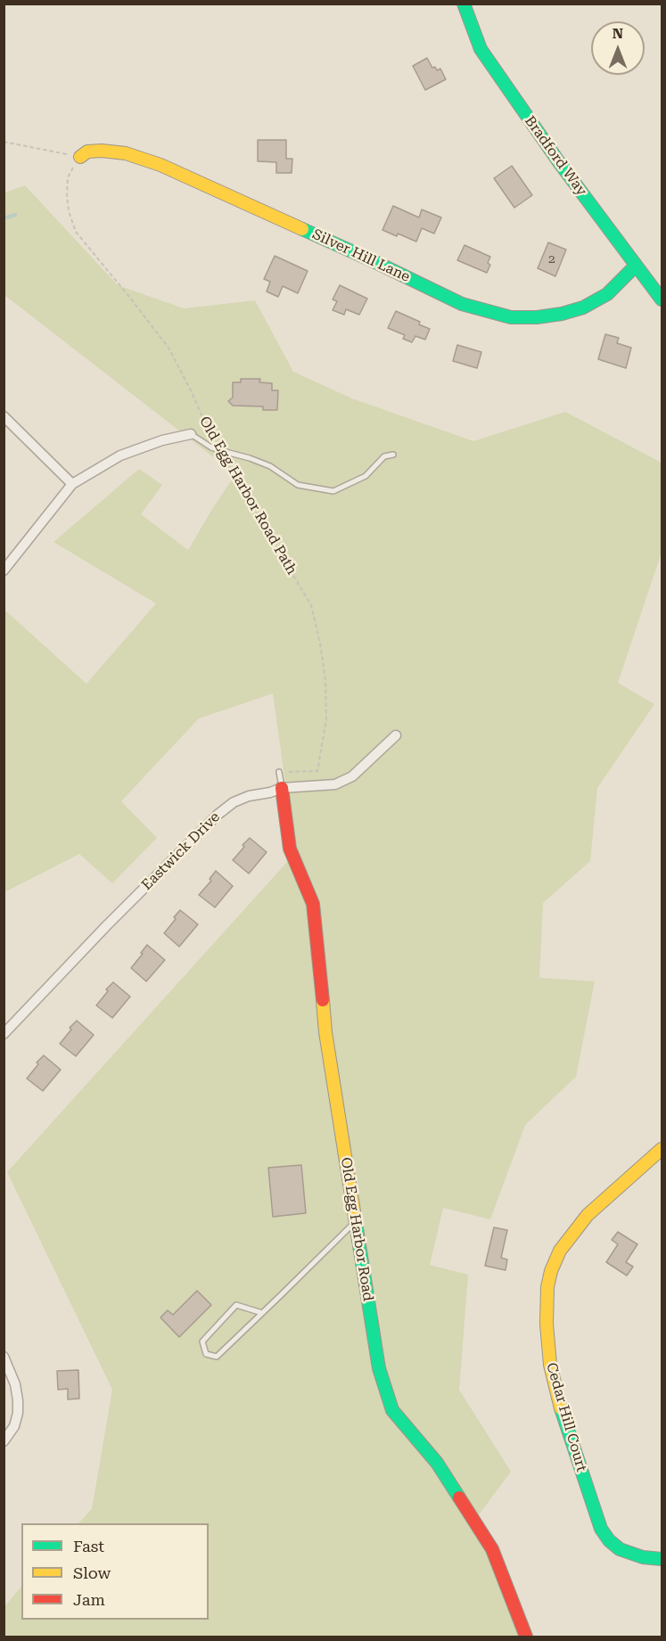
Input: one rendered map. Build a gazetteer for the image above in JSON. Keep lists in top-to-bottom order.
{
  "streets": {
    "street": [
      "Bradford Way",
      "Silver Hill Lane",
      "Eastwick Drive",
      "Old Egg Harbor Road",
      "Cedar Hill Court"
    ],
    "path": ["Old Egg Harbor Road Path"]
  },
  "crossings": [
    ["Bradford Way", "Silver Hill Lane"],
    ["Silver Hill Lane", "Old Egg Harbor Road Path"],
    ["Eastwick Drive", "Old Egg Harbor Road"]
  ],
  "house_numbers": ["2"],
  "legend": ["Fast", "Slow", "Jam"],
  "north": "top"
}
